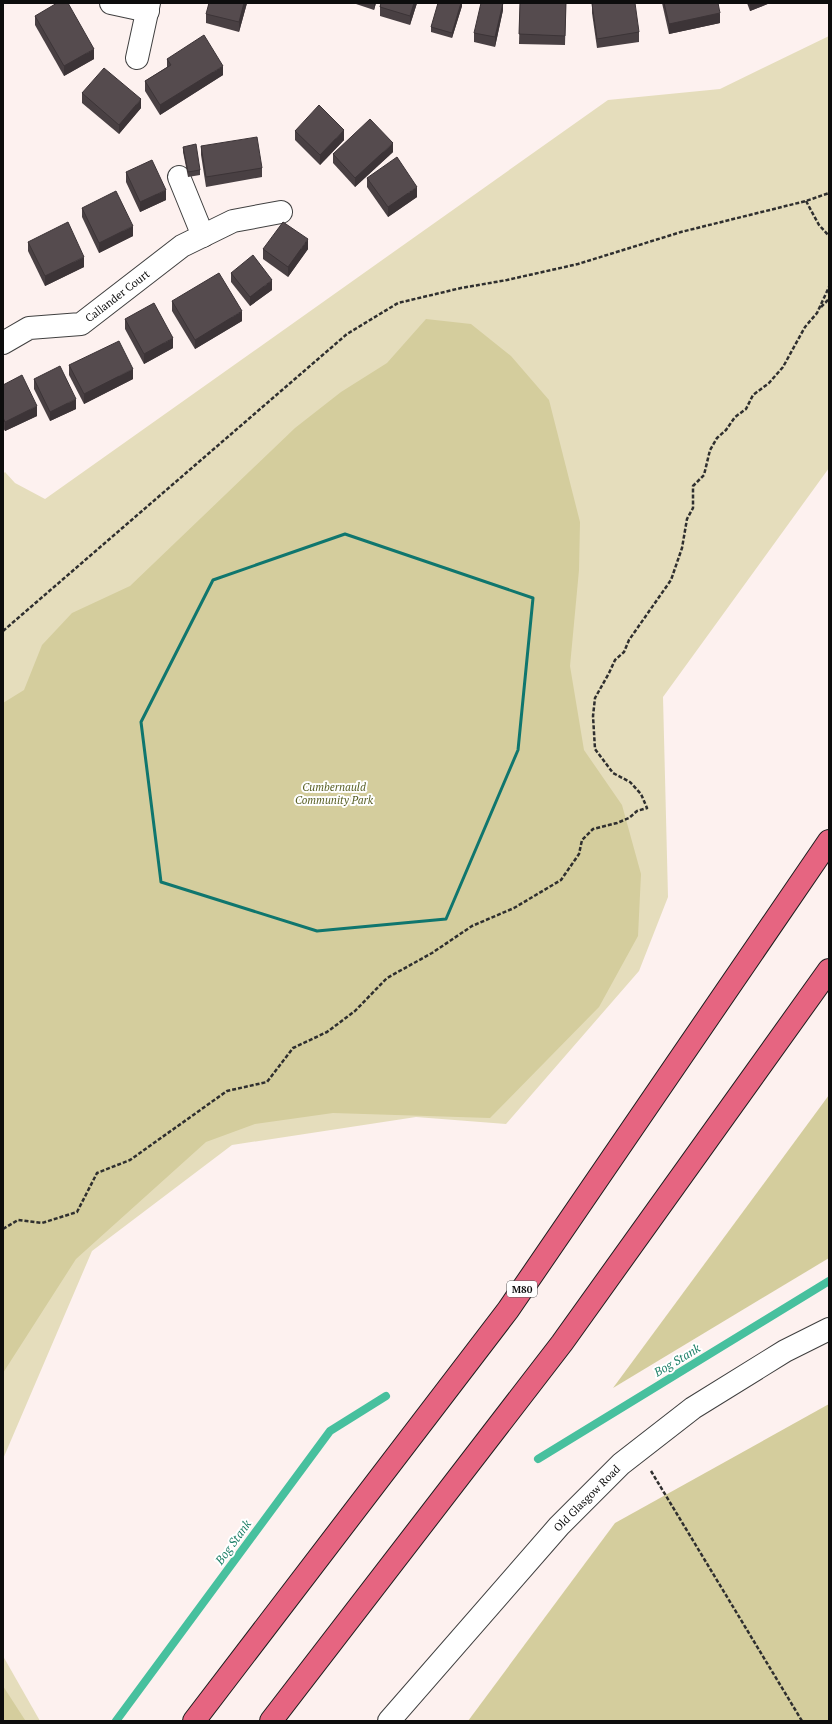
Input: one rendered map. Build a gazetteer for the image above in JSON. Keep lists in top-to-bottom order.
{
  "streets": {
    "highway": ["M80"],
    "street": ["Callander Court", "Old Glasgow Road"]
  },
  "water": ["Bog Stank"],
  "parks": ["Cumbernauld Community Park"]
}
